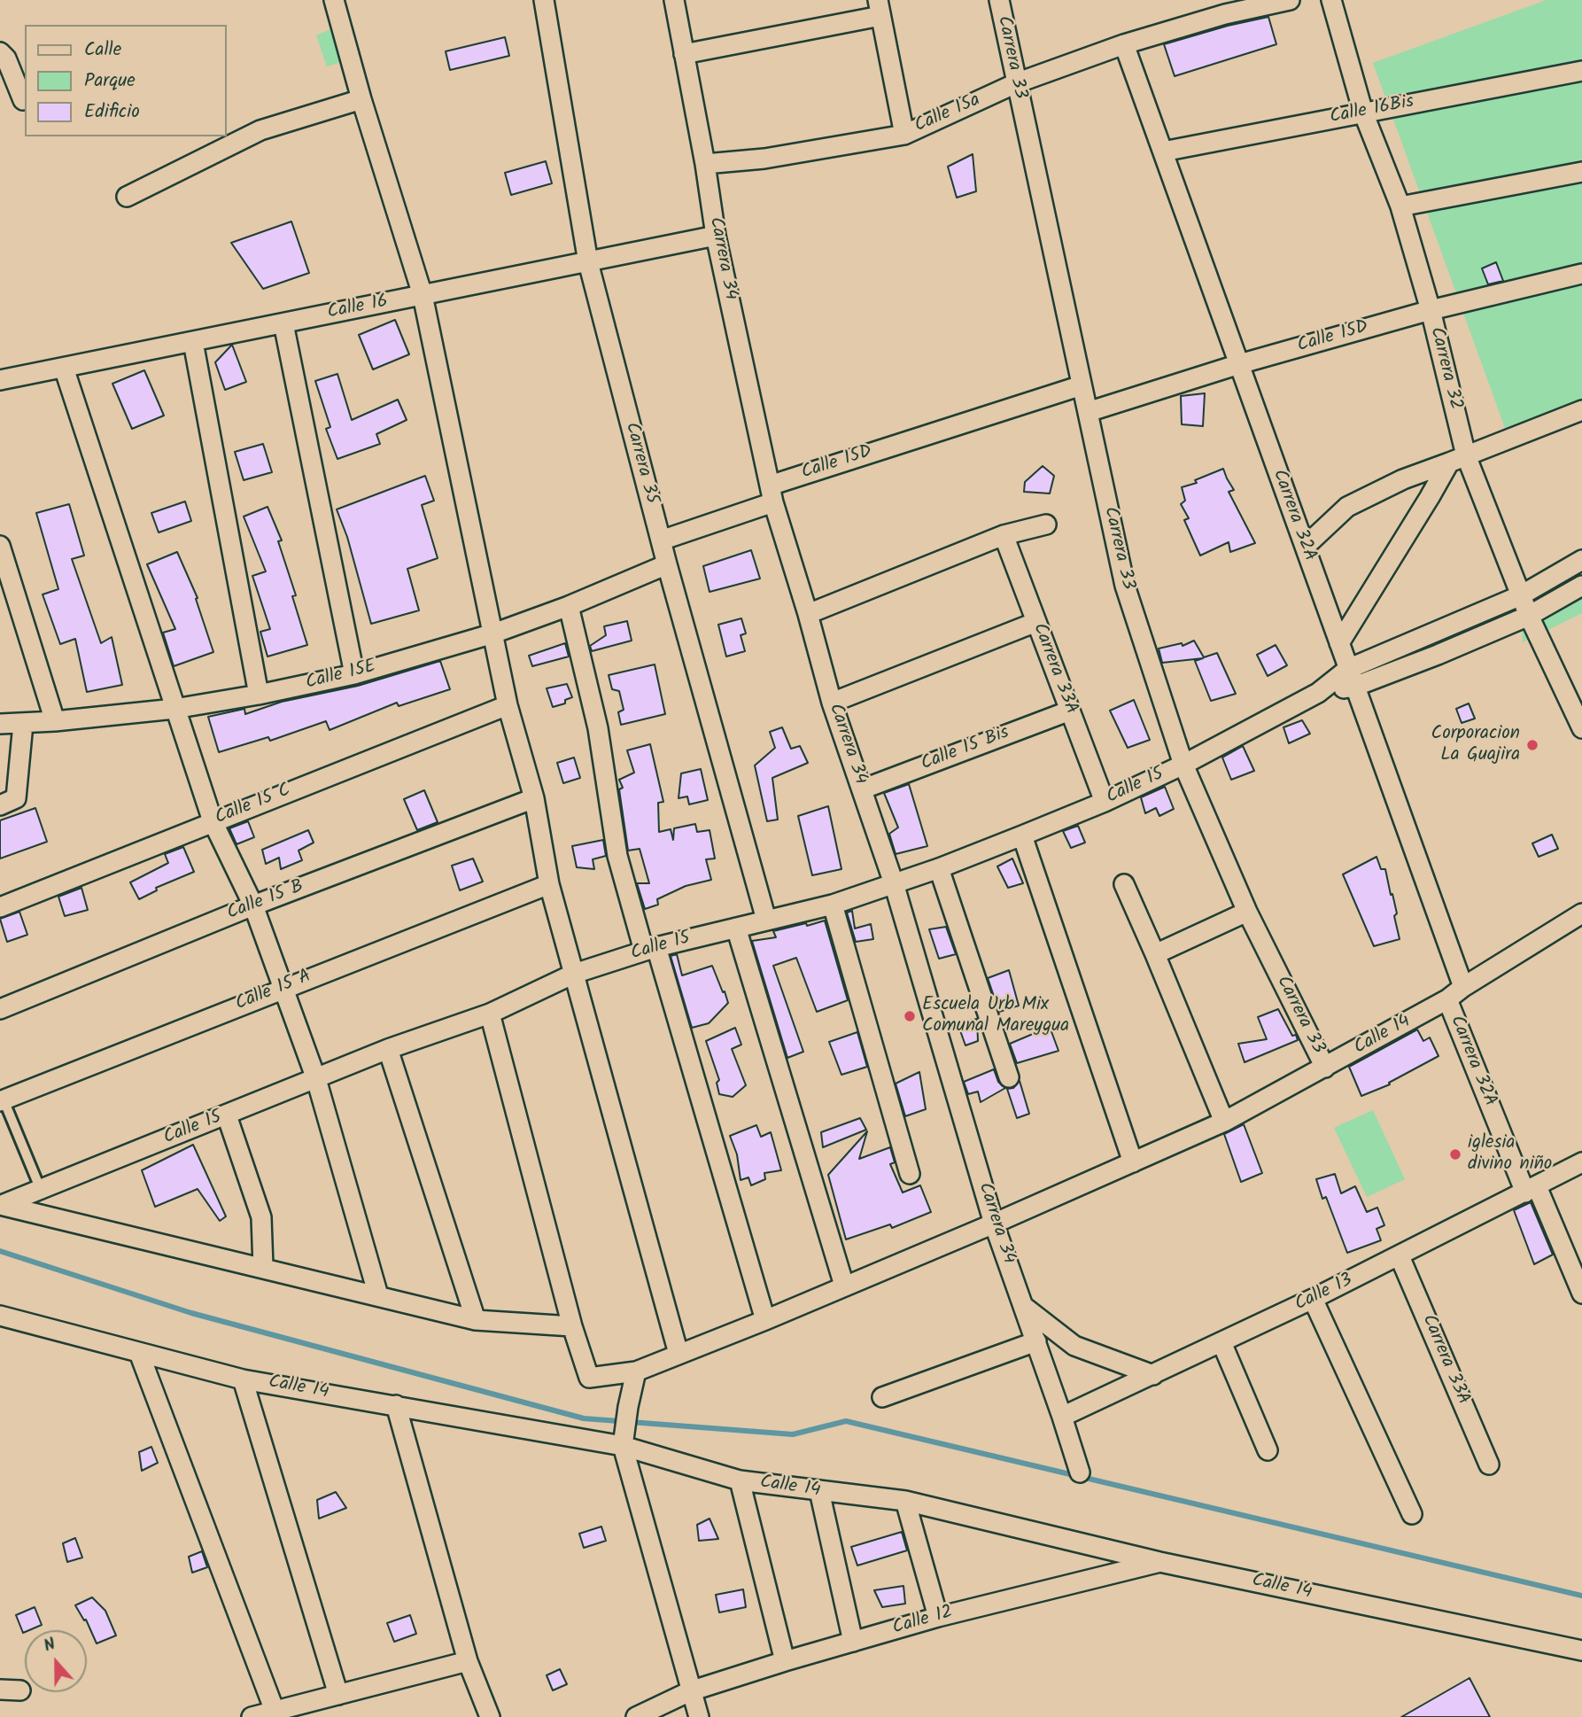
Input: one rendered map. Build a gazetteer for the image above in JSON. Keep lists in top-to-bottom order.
{
  "streets": {
    "street": [
      "Carrera 33",
      "Calle 16Bis",
      "Calle 15a",
      "Carrera 34",
      "Calle 16",
      "Calle 15D",
      "Carrera 32",
      "Carrera 35",
      "Carrera 32A",
      "Carrera 33A",
      "Calle 15E",
      "Calle 15 Bis",
      "Calle 15",
      "Calle 15 C",
      "Calle 15 B",
      "Calle 15 A",
      "Calle 14",
      "Calle 13",
      "Calle 12"
    ]
  },
  "crossings": [
    ["Carrera 33", "Calle 15a"],
    ["Carrera 33", "Calle 15D"],
    ["Carrera 33", "Calle 15"],
    ["Carrera 33", "Calle 14"],
    ["Calle 16Bis", "Carrera 32"],
    ["Calle 16Bis", "Carrera 32A"],
    ["Calle 15a", "Carrera 34"],
    ["Calle 15a", "Carrera 32A"],
    ["Carrera 34", "Calle 16"],
    ["Carrera 34", "Calle 15D"],
    ["Carrera 34", "Calle 15 Bis"],
    ["Carrera 34", "Calle 15"],
    ["Carrera 34", "Calle 14"],
    ["Carrera 34", "Calle 13"],
    ["Calle 16", "Carrera 35"],
    ["Calle 15D", "Carrera 32"],
    ["Calle 15D", "Carrera 35"],
    ["Calle 15D", "Carrera 32A"],
    ["Carrera 32", "Calle 15"],
    ["Carrera 35", "Calle 15E"],
    ["Carrera 35", "Calle 15"],
    ["Carrera 32A", "Calle 15"],
    ["Carrera 32A", "Calle 14"],
    ["Carrera 32A", "Calle 13"],
    ["Carrera 33A", "Calle 15 Bis"],
    ["Carrera 33A", "Calle 15"],
    ["Carrera 33A", "Calle 13"],
    ["Calle 14", "Calle 12"]
  ],
  "places": ["Corporacion La Guajira", "Escuela Urb Mix Comunal Mareygua", "iglesia divino niño"],
  "legend": ["Calle", "Parque", "Edificio"],
  "north": "top"
}
